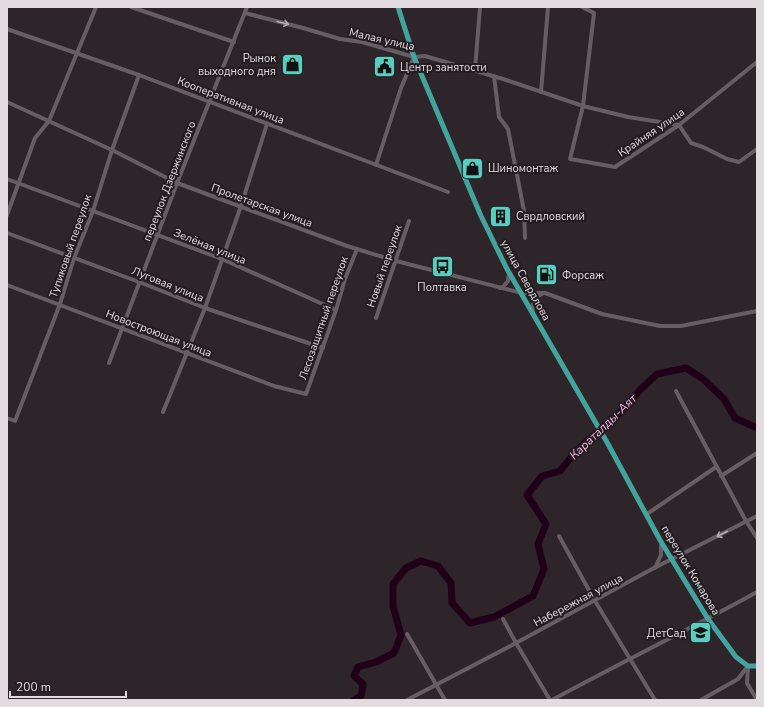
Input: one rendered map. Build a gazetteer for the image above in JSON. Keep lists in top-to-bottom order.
{
  "streets": {
    "main road": ["улица Свердлова", "переулок Комарова"],
    "street": [
      "Малая улица",
      "Кооперативная улица",
      "Крайняя улица",
      "переулок Дзержинского",
      "Пролетарская улица",
      "Тупиковый переулок",
      "Зелёная улица",
      "Новый переулок",
      "Луговая улица",
      "Лесозащитный переулок",
      "Новостроющая улица",
      "Набережная улица"
    ]
  },
  "crossings": [
    ["Малая улица", "Крайняя улица"],
    ["Малая улица", "переулок Дзержинского"],
    ["Малая улица", "улица Свердлова"],
    ["Кооперативная улица", "переулок Дзержинского"],
    ["Кооперативная улица", "Тупиковый переулок"],
    ["переулок Дзержинского", "Пролетарская улица"],
    ["переулок Дзержинского", "Зелёная улица"],
    ["переулок Дзержинского", "Луговая улица"],
    ["переулок Дзержинского", "Новостроющая улица"],
    ["Пролетарская улица", "Тупиковый переулок"],
    ["Пролетарская улица", "Новый переулок"],
    ["Пролетарская улица", "улица Свердлова"],
    ["Пролетарская улица", "Лесозащитный переулок"],
    ["Тупиковый переулок", "Зелёная улица"],
    ["Тупиковый переулок", "Луговая улица"],
    ["Тупиковый переулок", "Новостроющая улица"],
    ["Зелёная улица", "Лесозащитный переулок"],
    ["улица Свердлова", "переулок Комарова"],
    ["Луговая улица", "Лесозащитный переулок"],
    ["Лесозащитный переулок", "Новостроющая улица"],
    ["переулок Комарова", "Набережная улица"]
  ],
  "one_way": ["Малая улица"],
  "water": ["Караталды-Аят"],
  "places": {
    "shop": ["Рынок выходного дня", "Шиномонтаж"],
    "public building": ["Центр занятости"],
    "building": ["Сврдловский"],
    "bus stop": ["Полтавка"],
    "fuel station": ["Форсаж"],
    "school or university": ["ДетСад"]
  },
  "scale_bar": "200 m"
}
